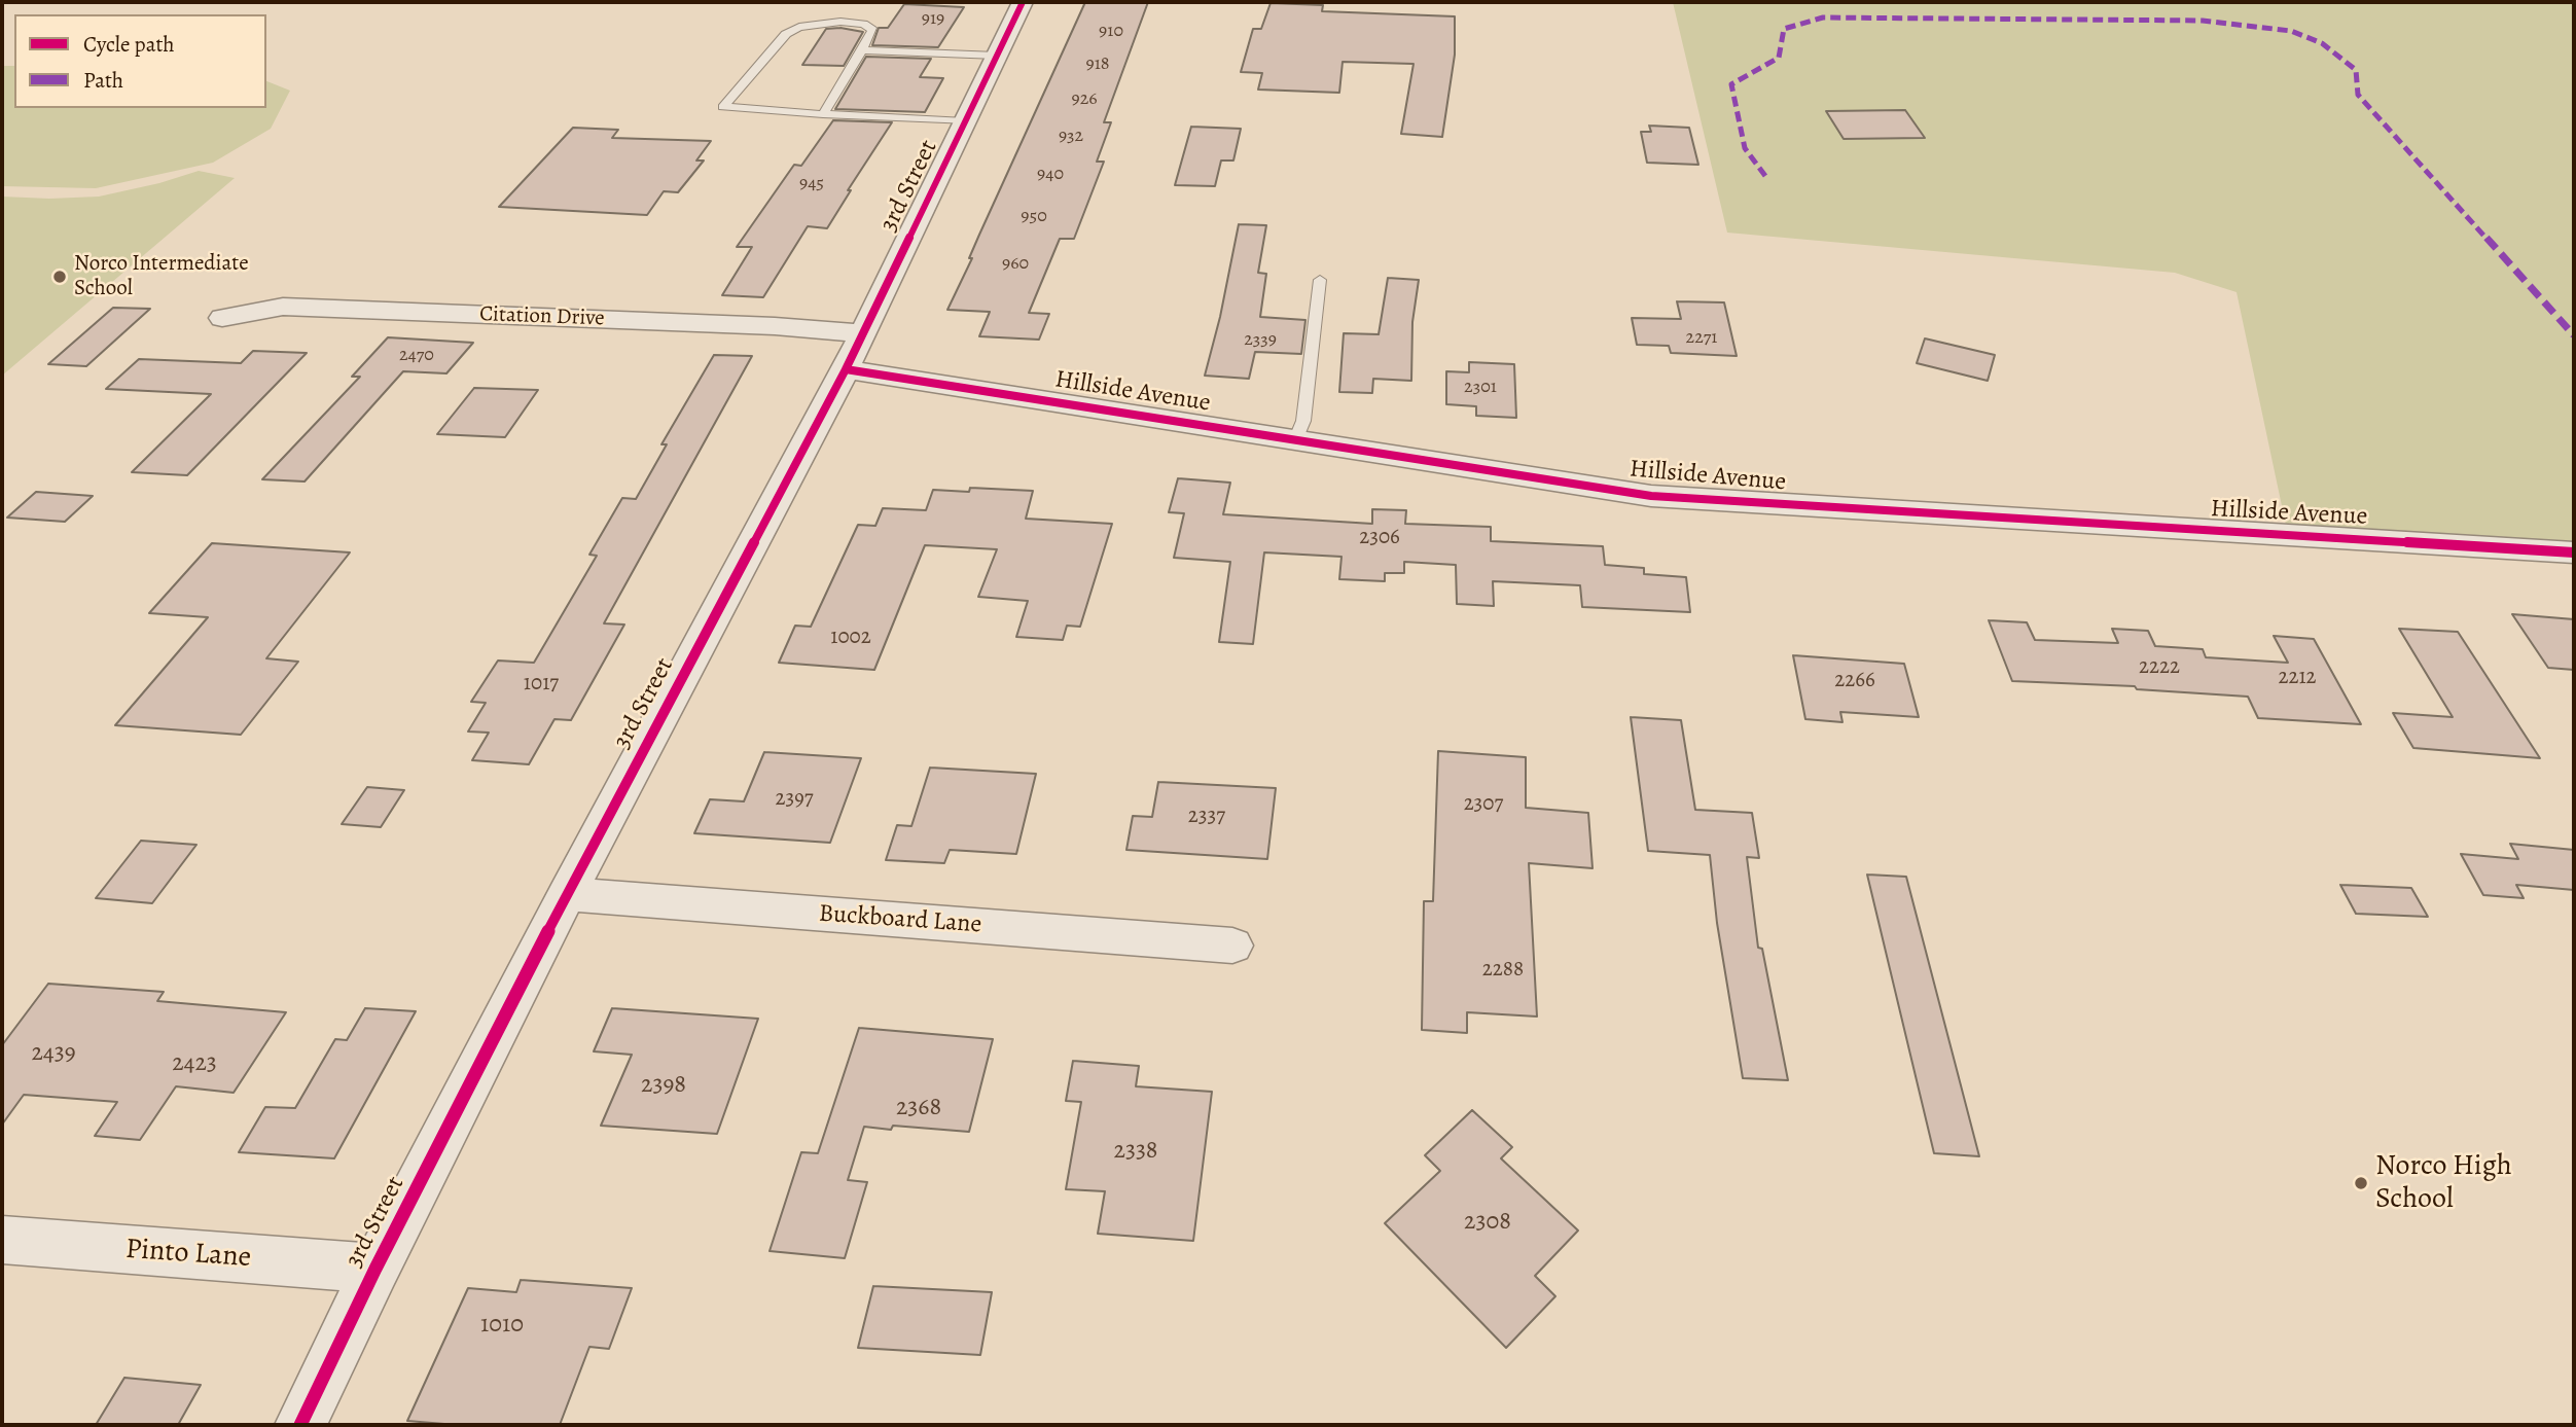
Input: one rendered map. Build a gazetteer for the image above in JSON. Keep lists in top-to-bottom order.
{
  "streets": {
    "street": [
      "3rd Street",
      "Citation Drive",
      "Hillside Avenue",
      "Buckboard Lane",
      "Pinto Lane"
    ]
  },
  "crossings": [
    ["3rd Street", "Citation Drive"],
    ["3rd Street", "Hillside Avenue"],
    ["3rd Street", "Buckboard Lane"],
    ["3rd Street", "Pinto Lane"]
  ],
  "places": ["Norco Intermediate School", "Norco High School"],
  "house_numbers": [
    "919",
    "910",
    "918",
    "926",
    "932",
    "940",
    "945",
    "950",
    "960",
    "2271",
    "2339",
    "2470",
    "2301",
    "2306",
    "1002",
    "2222",
    "2212",
    "2266",
    "1017",
    "2397",
    "2307",
    "2337",
    "2288",
    "2439",
    "2423",
    "2398",
    "2368",
    "2338",
    "2308",
    "1010"
  ],
  "legend": ["Cycle path", "Path"]
}
